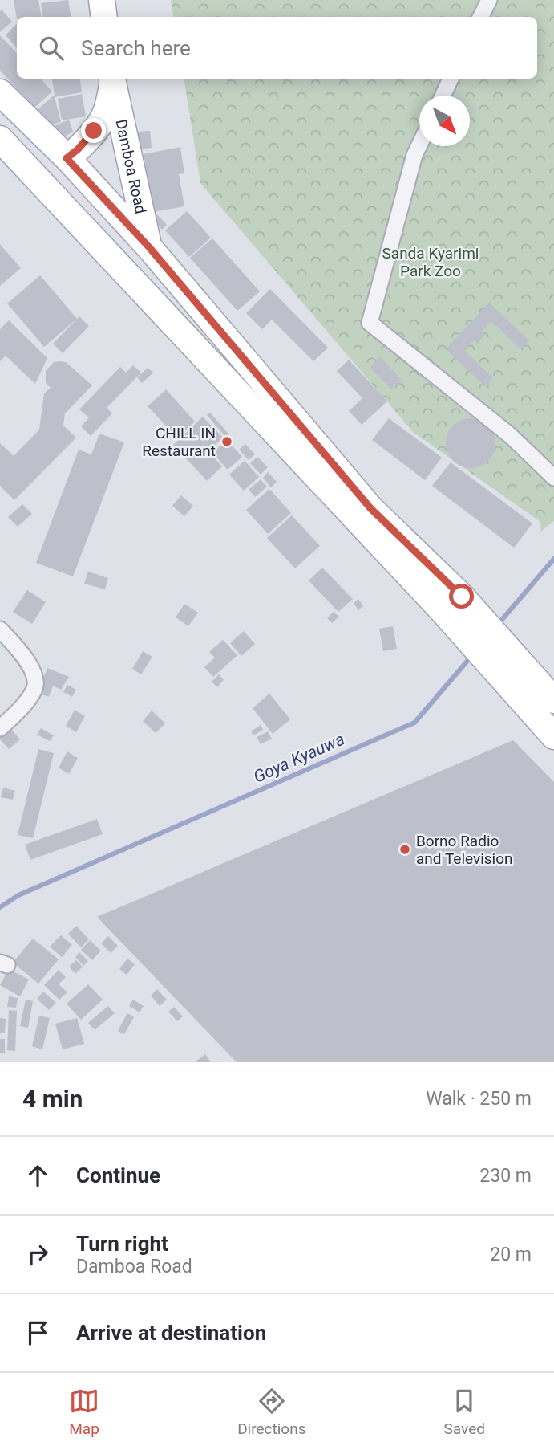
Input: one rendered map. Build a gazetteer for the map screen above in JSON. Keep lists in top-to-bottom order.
{
  "streets": {
    "main road": ["Damboa Road"]
  },
  "water": ["Goya Kyauwa"],
  "parks": ["Sanda Kyarimi Park Zoo"],
  "places": ["CHILL IN Restaurant", "Borno Radio and Television"],
  "north": "bottom right",
  "page": {
    "search": "Search here",
    "heading": ["4 min", "Walk · 250 m"],
    "list": [
      ["Continue", "230 m"],
      ["Turn right", "Damboa Road", "20 m"],
      "Arrive at destination"
    ],
    "nav": ["Map", "Directions", "Saved"]
  }
}
